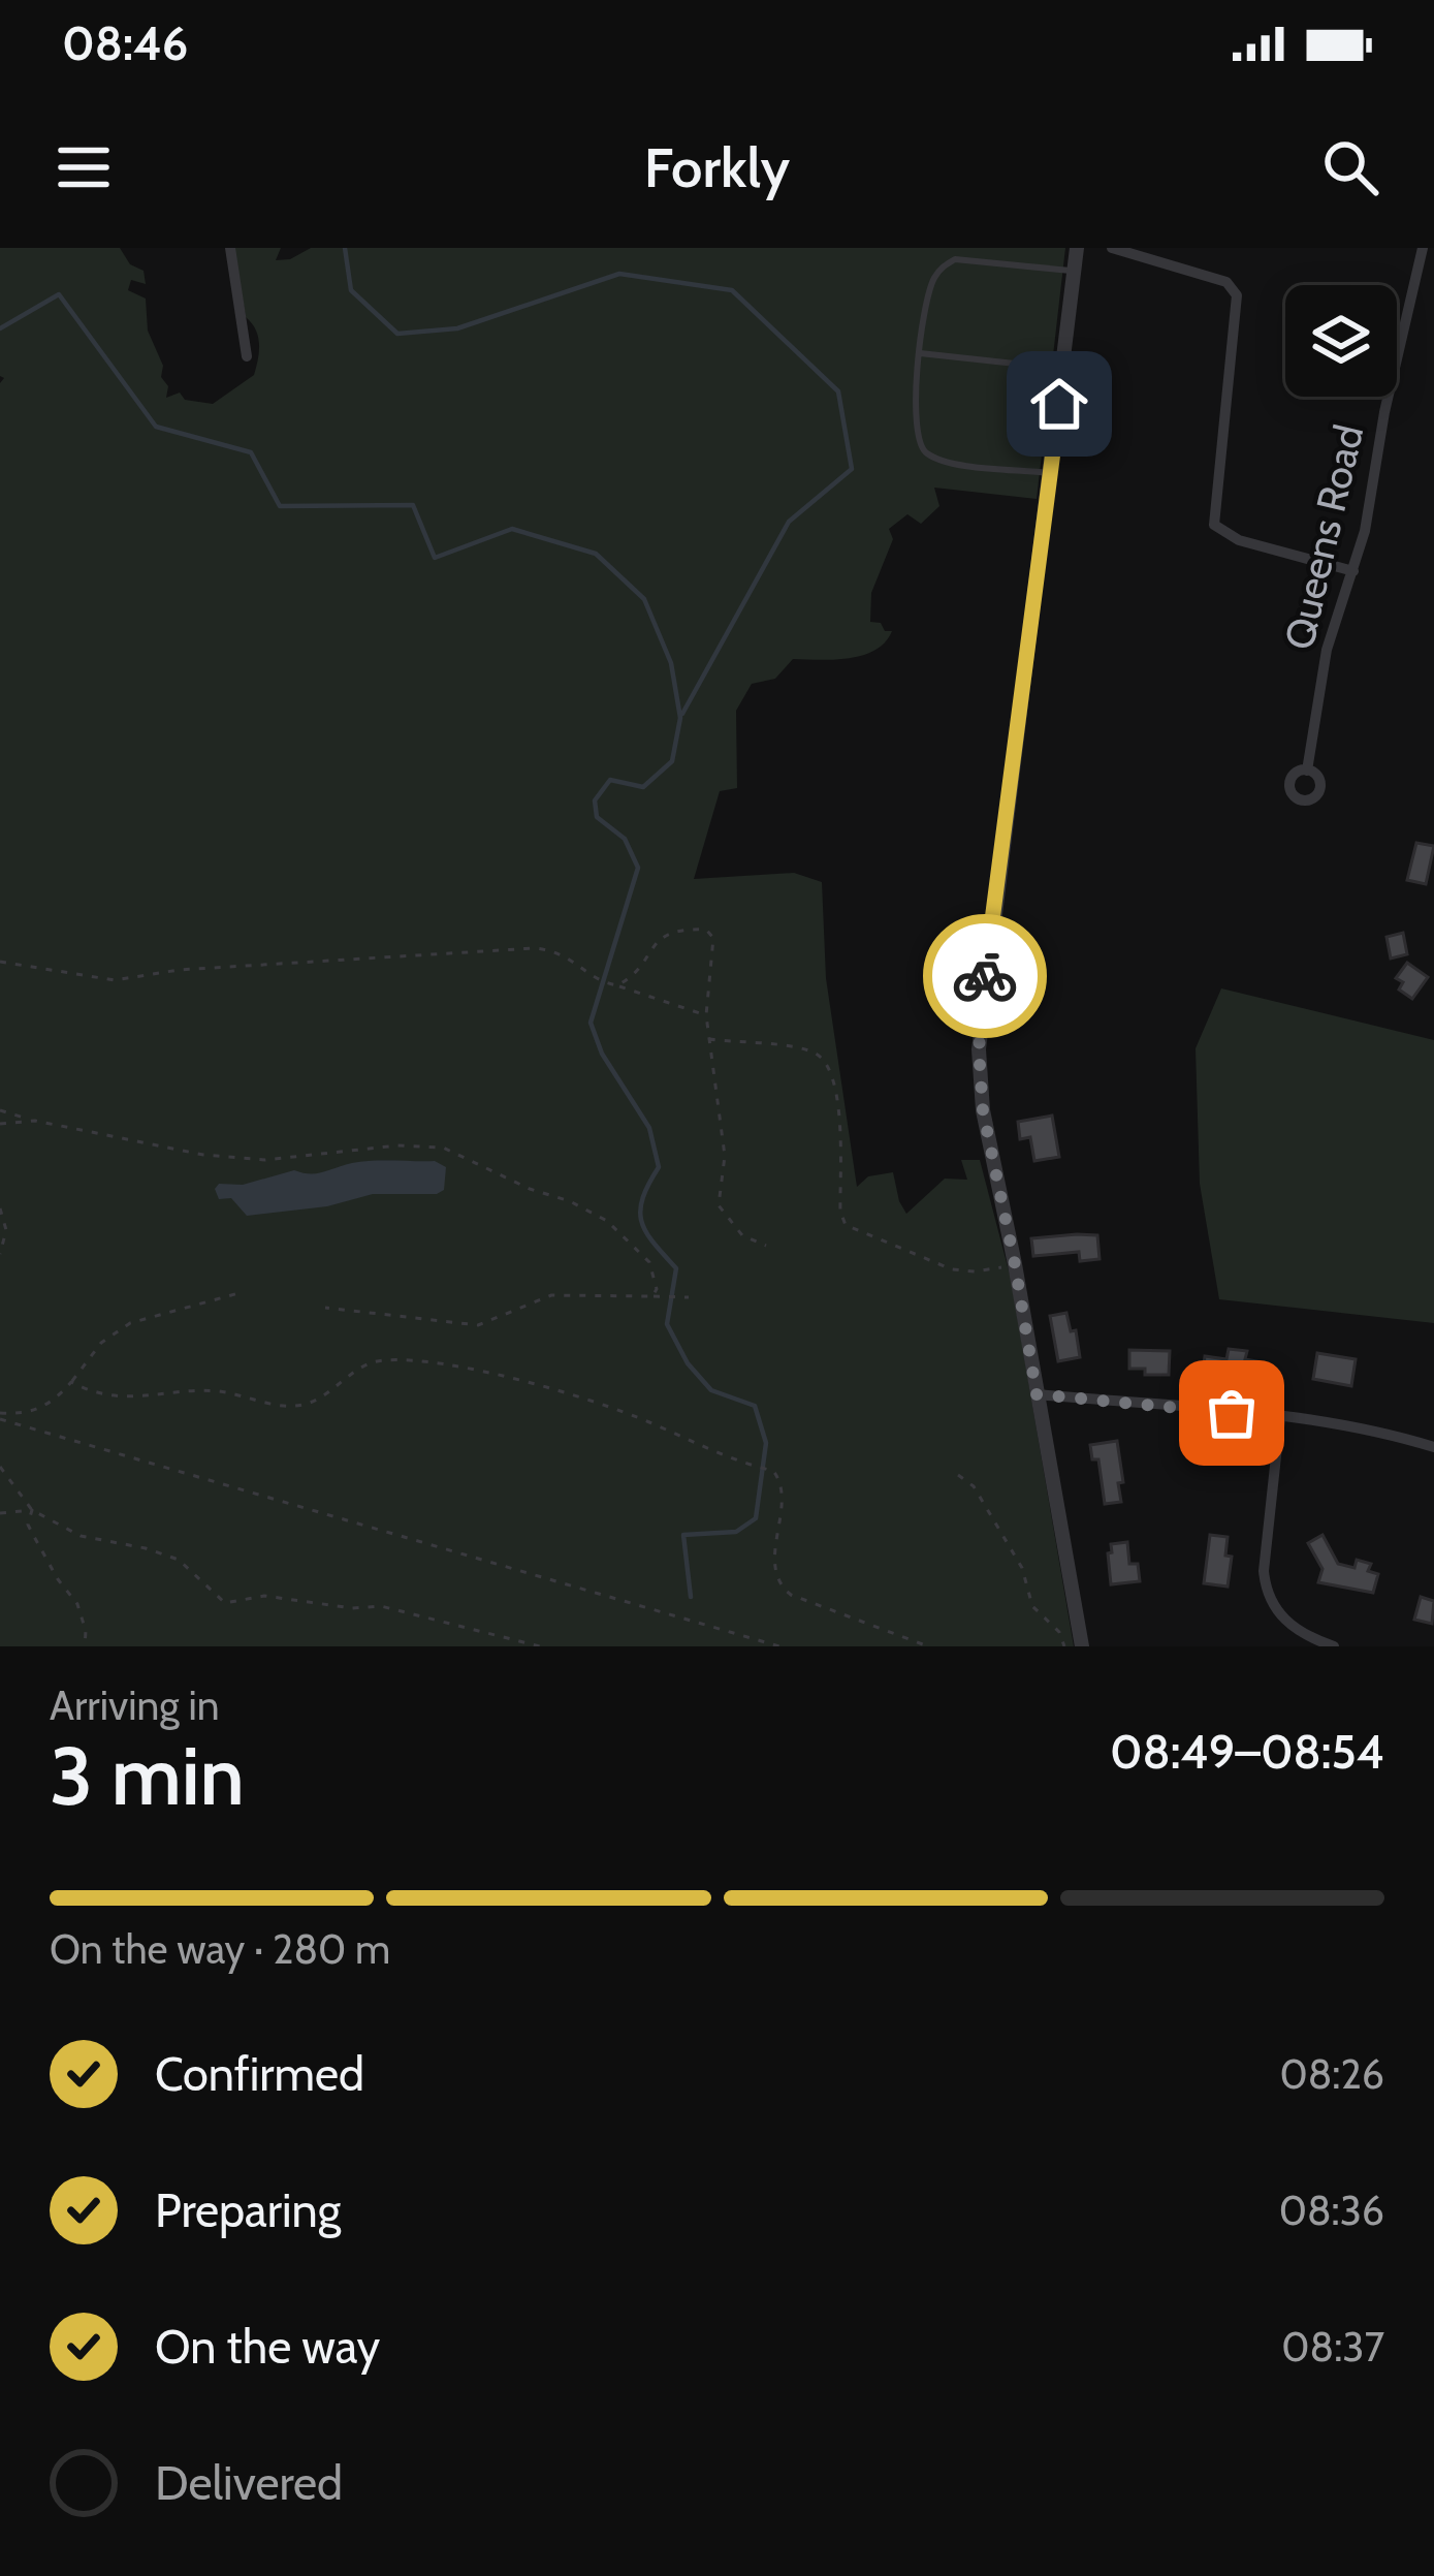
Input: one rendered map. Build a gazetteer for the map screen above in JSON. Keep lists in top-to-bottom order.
{
  "streets": {
    "street": ["Queens Road"]
  },
  "page": {
    "status": "08:46",
    "header": "Forkly",
    "heading": ["3 min", "Arriving in", "08:49–08:54"],
    "bar": "On the way · 280 m",
    "list": [
      ["Confirmed", "08:26"],
      ["Preparing", "08:36"],
      ["On the way", "08:37"],
      "Delivered"
    ]
  }
}
